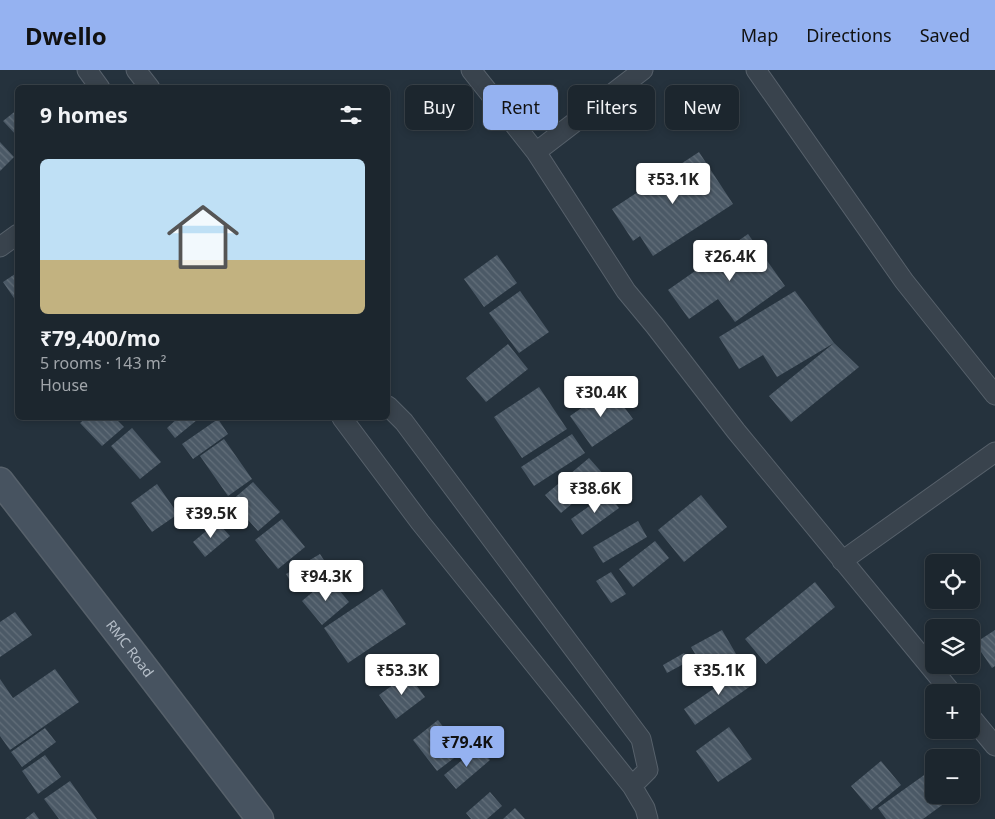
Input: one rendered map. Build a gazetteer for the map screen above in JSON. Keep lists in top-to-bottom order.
{
  "streets": {
    "street": ["RMC Road"]
  },
  "page": {
    "header": "Dwello",
    "nav": ["Map", "Directions", "Saved"],
    "chip": [
      "Buy",
      "Rent",
      "Filters",
      "New"
    ],
    "heading": "9 homes",
    "list": [
      {
        "name": "₹79,400/mo",
        "note": "5 rooms · 143 m² · House"
      }
    ],
    "price": [
      "₹53.1K",
      "₹26.4K",
      "₹30.4K",
      "₹38.6K",
      "₹39.5K",
      "₹94.3K",
      "₹53.3K",
      "₹35.1K",
      "₹79.4K"
    ],
    "map_buttons": ["+", "−"]
  }
}
